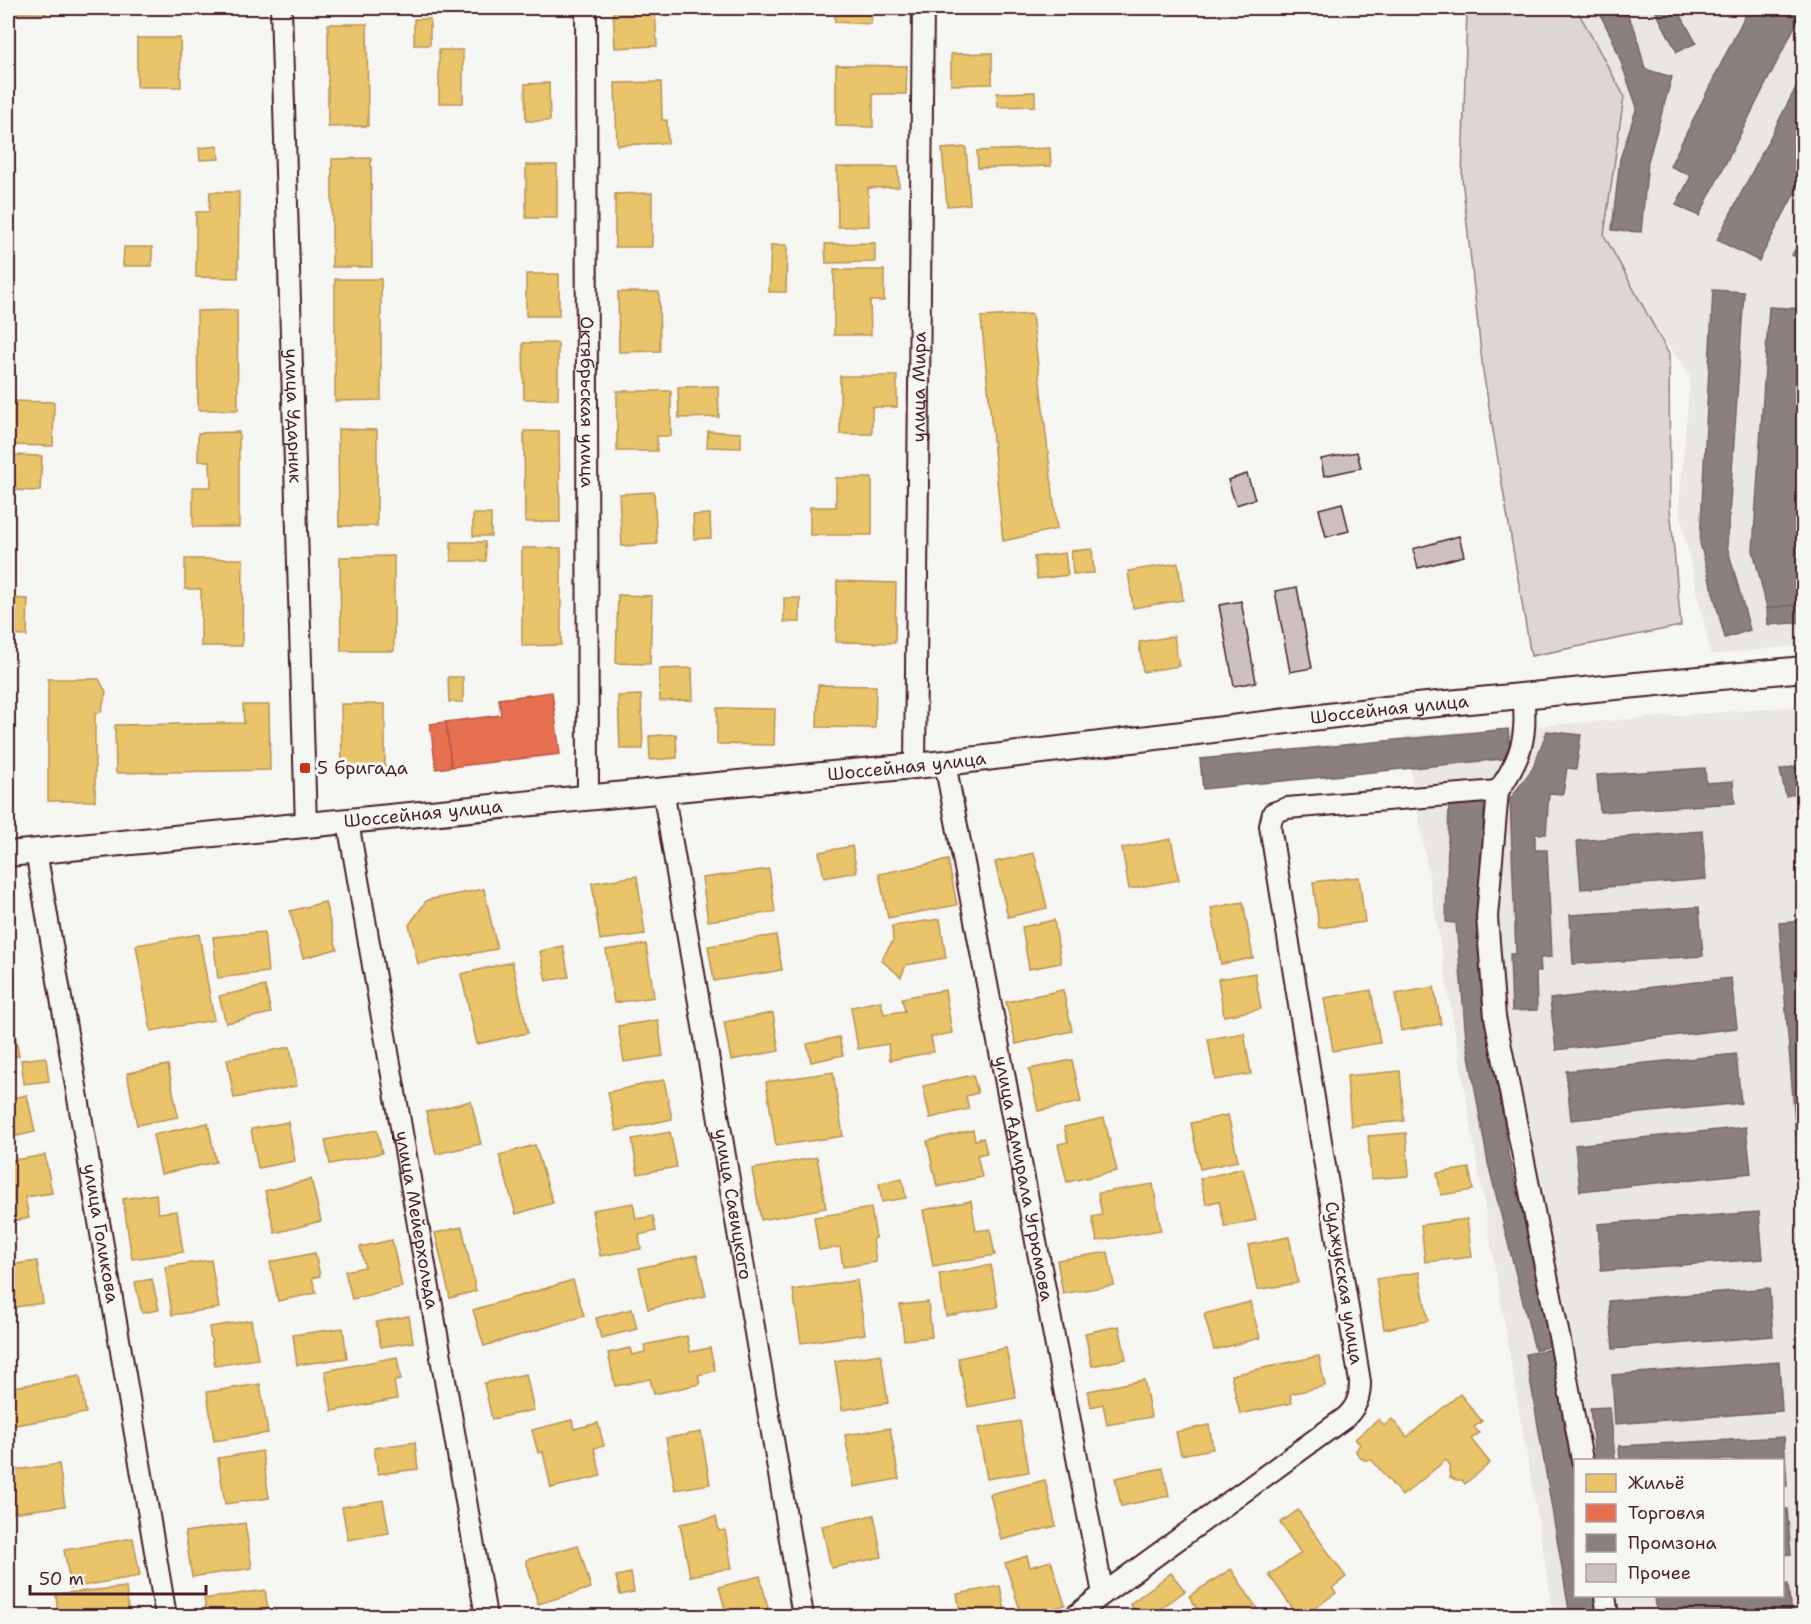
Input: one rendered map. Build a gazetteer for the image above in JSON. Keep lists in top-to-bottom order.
{
  "streets": {
    "street": [
      "улица Мира",
      "Октябрьская улица",
      "улица Ударник",
      "Шоссейная улица",
      "улица Адмирала Угрюмова",
      "улица Савицкого",
      "улица Мейерхольда",
      "улица Голикова",
      "Суджукская улица"
    ]
  },
  "crossings": [
    ["улица Мира", "Шоссейная улица"],
    ["Октябрьская улица", "Шоссейная улица"],
    ["улица Ударник", "Шоссейная улица"],
    ["Шоссейная улица", "улица Адмирала Угрюмова"],
    ["Шоссейная улица", "улица Савицкого"],
    ["Шоссейная улица", "улица Мейерхольда"],
    ["Шоссейная улица", "улица Голикова"],
    ["улица Адмирала Угрюмова", "Суджукская улица"]
  ],
  "places": {
    "transit": ["5 бригада"]
  },
  "legend": [
    "Жильё",
    "Торговля",
    "Промзона",
    "Прочее"
  ],
  "scale_bar": "50 m"
}
